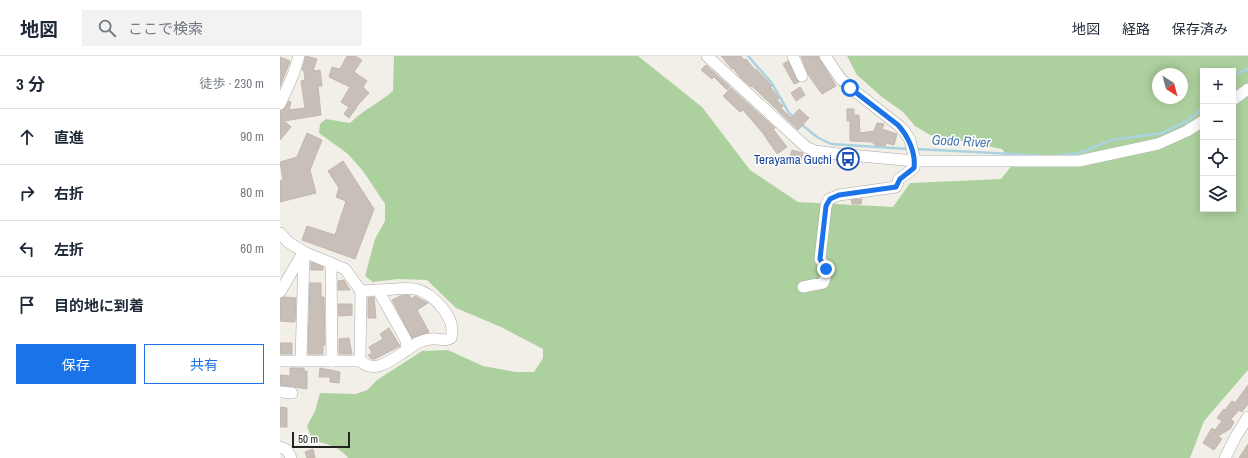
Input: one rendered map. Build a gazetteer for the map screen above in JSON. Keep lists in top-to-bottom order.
{
  "water": ["Godo River"],
  "places": {
    "bus stop": ["Terayama Guchi"]
  },
  "scale_bar": "50 m",
  "north": "bottom right",
  "page": {
    "header": "地図",
    "search": "ここで検索",
    "nav": ["地図", "経路", "保存済み"],
    "heading": ["3 分", "徒歩 · 230 m"],
    "map_buttons": ["+", "−"],
    "list": [
      ["直進", "90 m"],
      ["右折", "80 m"],
      ["左折", "60 m"],
      "目的地に到着"
    ],
    "buttons": ["保存", "共有"],
    "scale": "50 m"
  }
}
